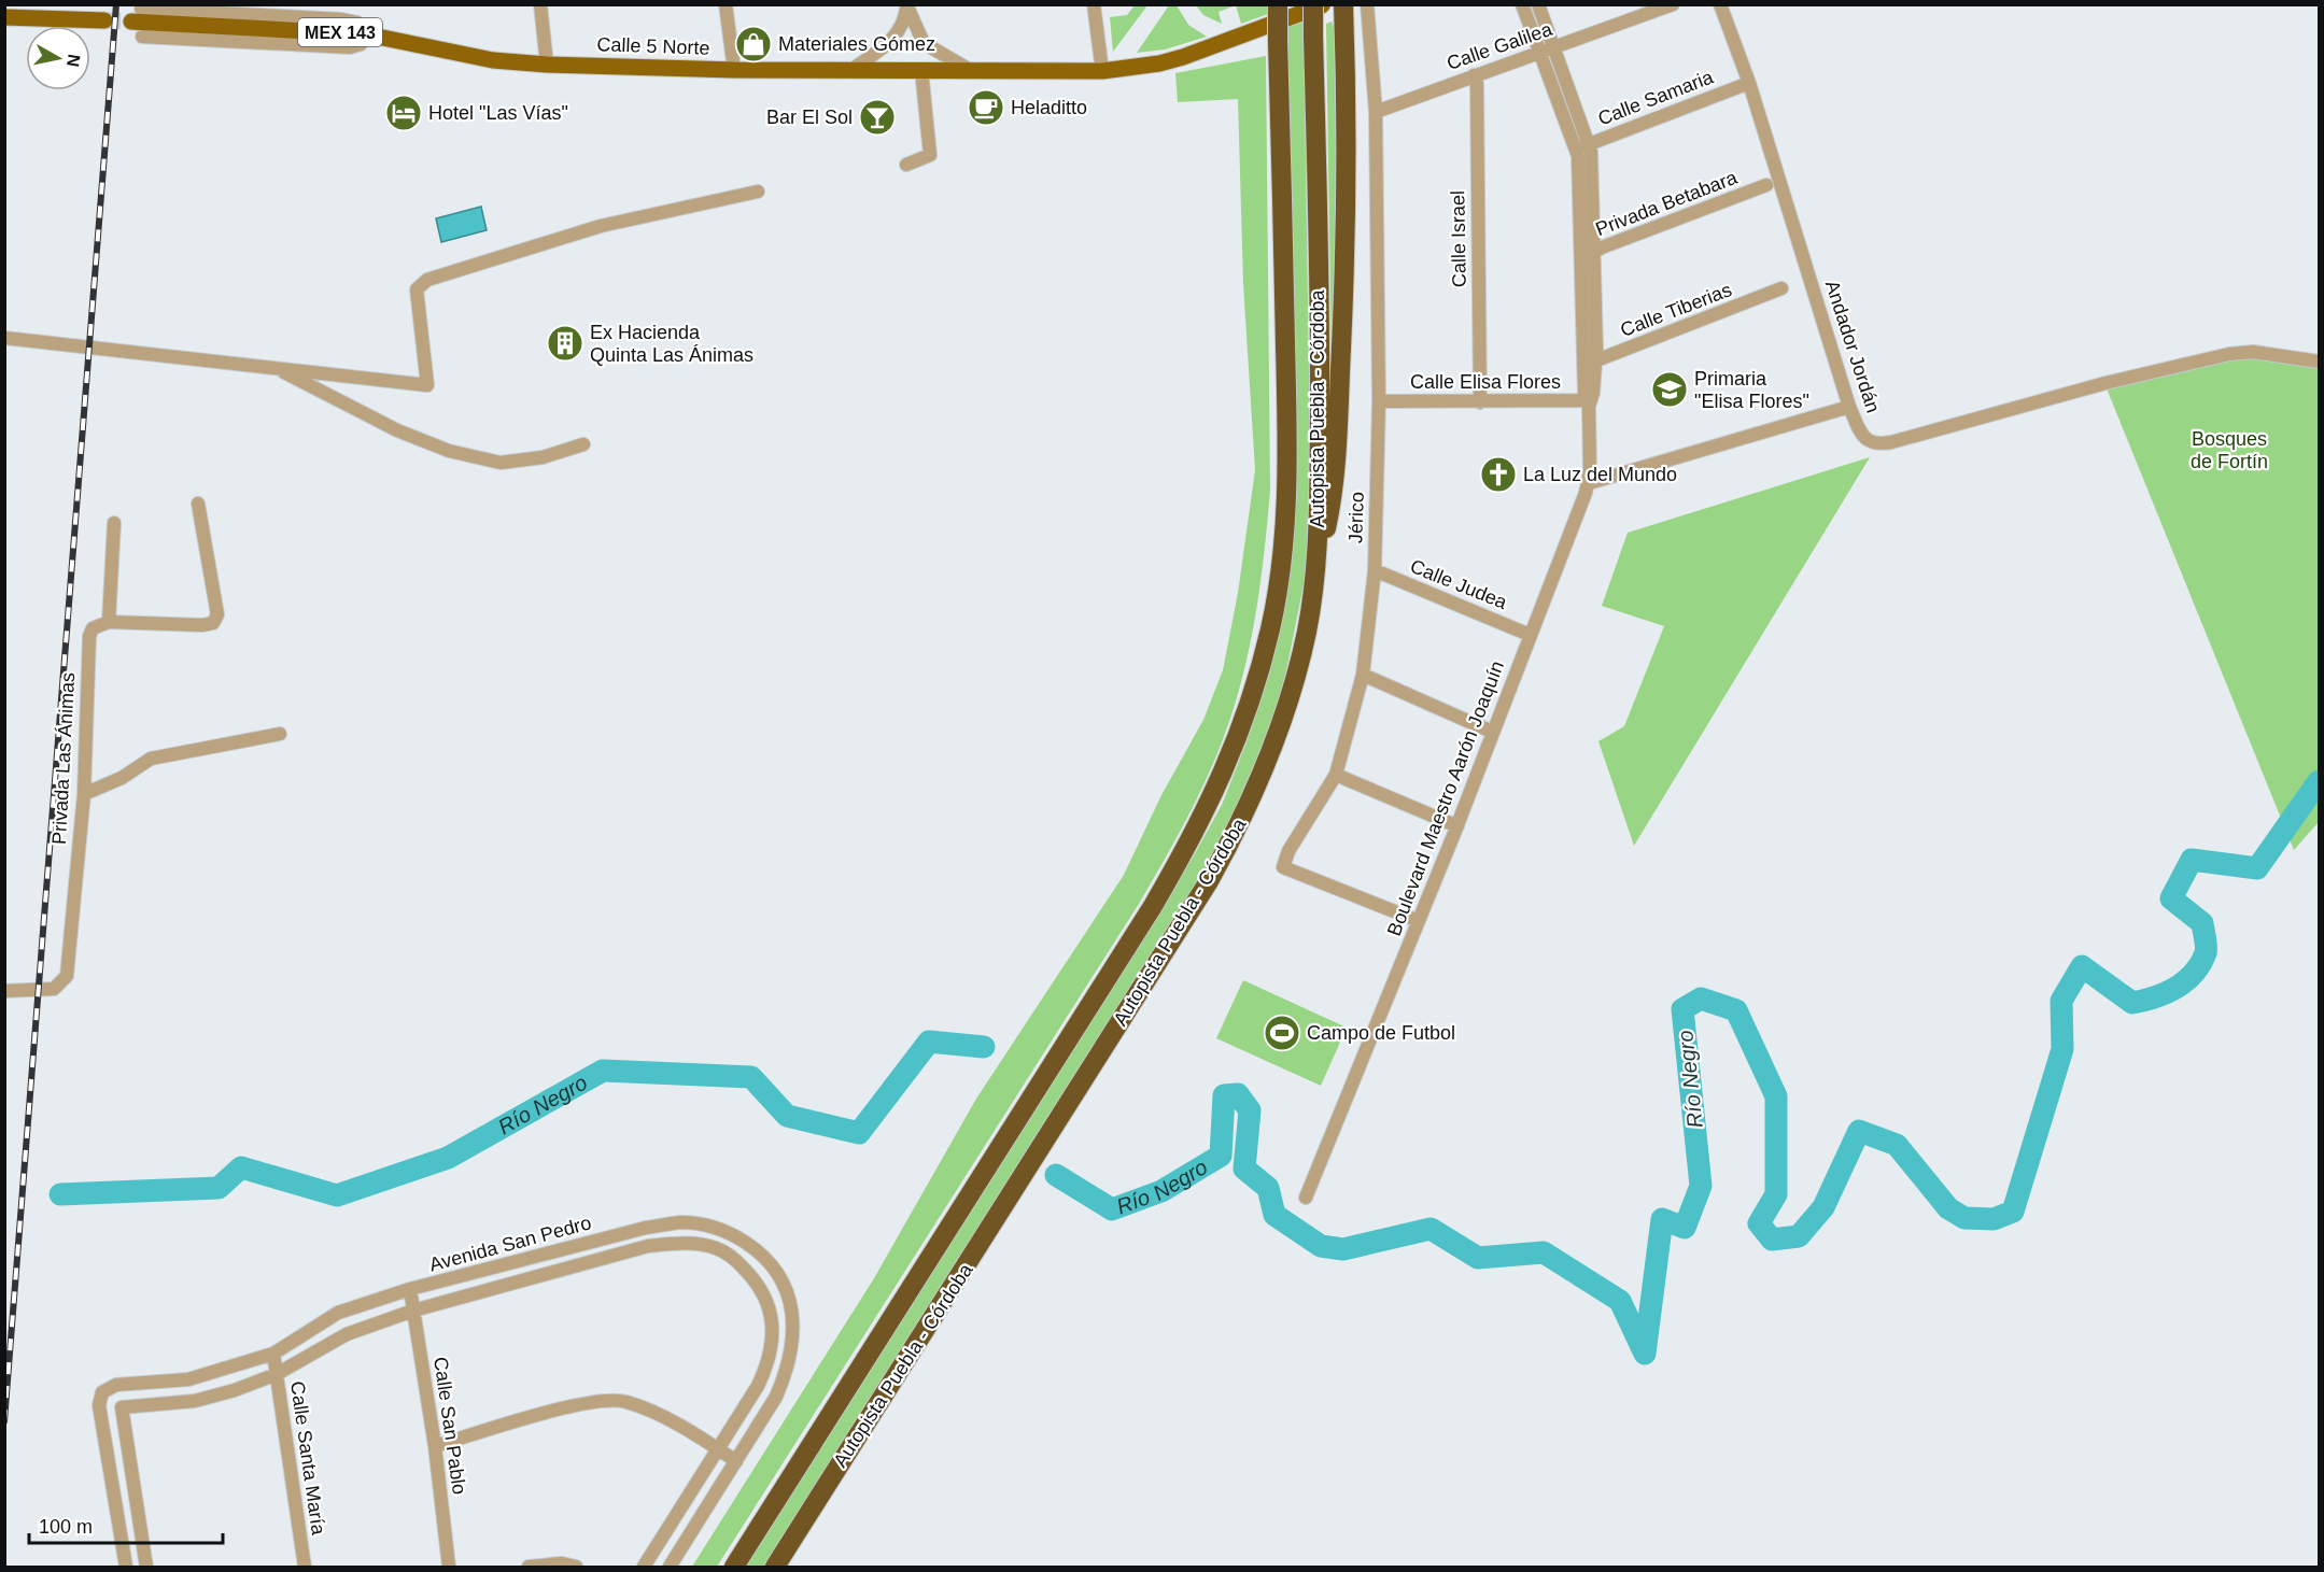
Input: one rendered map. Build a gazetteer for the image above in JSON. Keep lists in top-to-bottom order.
{
  "streets": {
    "highway": ["Autopista Puebla - Córdoba"],
    "main road": ["MEX 143", "Calle 5 Norte"],
    "street": [
      "Calle Galilea",
      "Calle Samaria",
      "Privada Betabara",
      "Calle Israel",
      "Calle Tiberias",
      "Andador Jordán",
      "Calle Elisa Flores",
      "Jérico",
      "Calle Judea",
      "Privada Las Ánimas",
      "Boulevard Maestro Aarón Joaquín",
      "Avenida San Pedro",
      "Calle San Pablo",
      "Calle Santa María"
    ]
  },
  "crossings": [
    ["Calle Galilea", "Calle Israel"],
    ["Calle Galilea", "Jérico"],
    ["Calle Galilea", "Boulevard Maestro Aarón Joaquín"],
    ["Calle Samaria", "Andador Jordán"],
    ["Calle Samaria", "Boulevard Maestro Aarón Joaquín"],
    ["Privada Betabara", "Boulevard Maestro Aarón Joaquín"],
    ["Calle Israel", "Calle Elisa Flores"],
    ["Calle Tiberias", "Boulevard Maestro Aarón Joaquín"],
    ["Calle Elisa Flores", "Jérico"],
    ["Calle Elisa Flores", "Boulevard Maestro Aarón Joaquín"],
    ["Jérico", "Calle Judea"],
    ["Jérico", "Boulevard Maestro Aarón Joaquín"],
    ["Calle Judea", "Boulevard Maestro Aarón Joaquín"],
    ["Avenida San Pedro", "Calle San Pablo"],
    ["Avenida San Pedro", "Calle Santa María"]
  ],
  "water": ["Río Negro"],
  "parks": ["Bosques de Fortín"],
  "places": {
    "shop": ["Materiales Gómez"],
    "cafe": ["Heladitto"],
    "hotel": ["Hotel \"Las Vías\""],
    "bar": ["Bar El Sol"],
    "building": ["Ex Hacienda Quinta Las Ánimas"],
    "school or university": ["Primaria \"Elisa Flores\""],
    "church": ["La Luz del Mundo"],
    "sports": ["Campo de Futbol"]
  },
  "scale_bar": "100 m",
  "north": "right"
}
